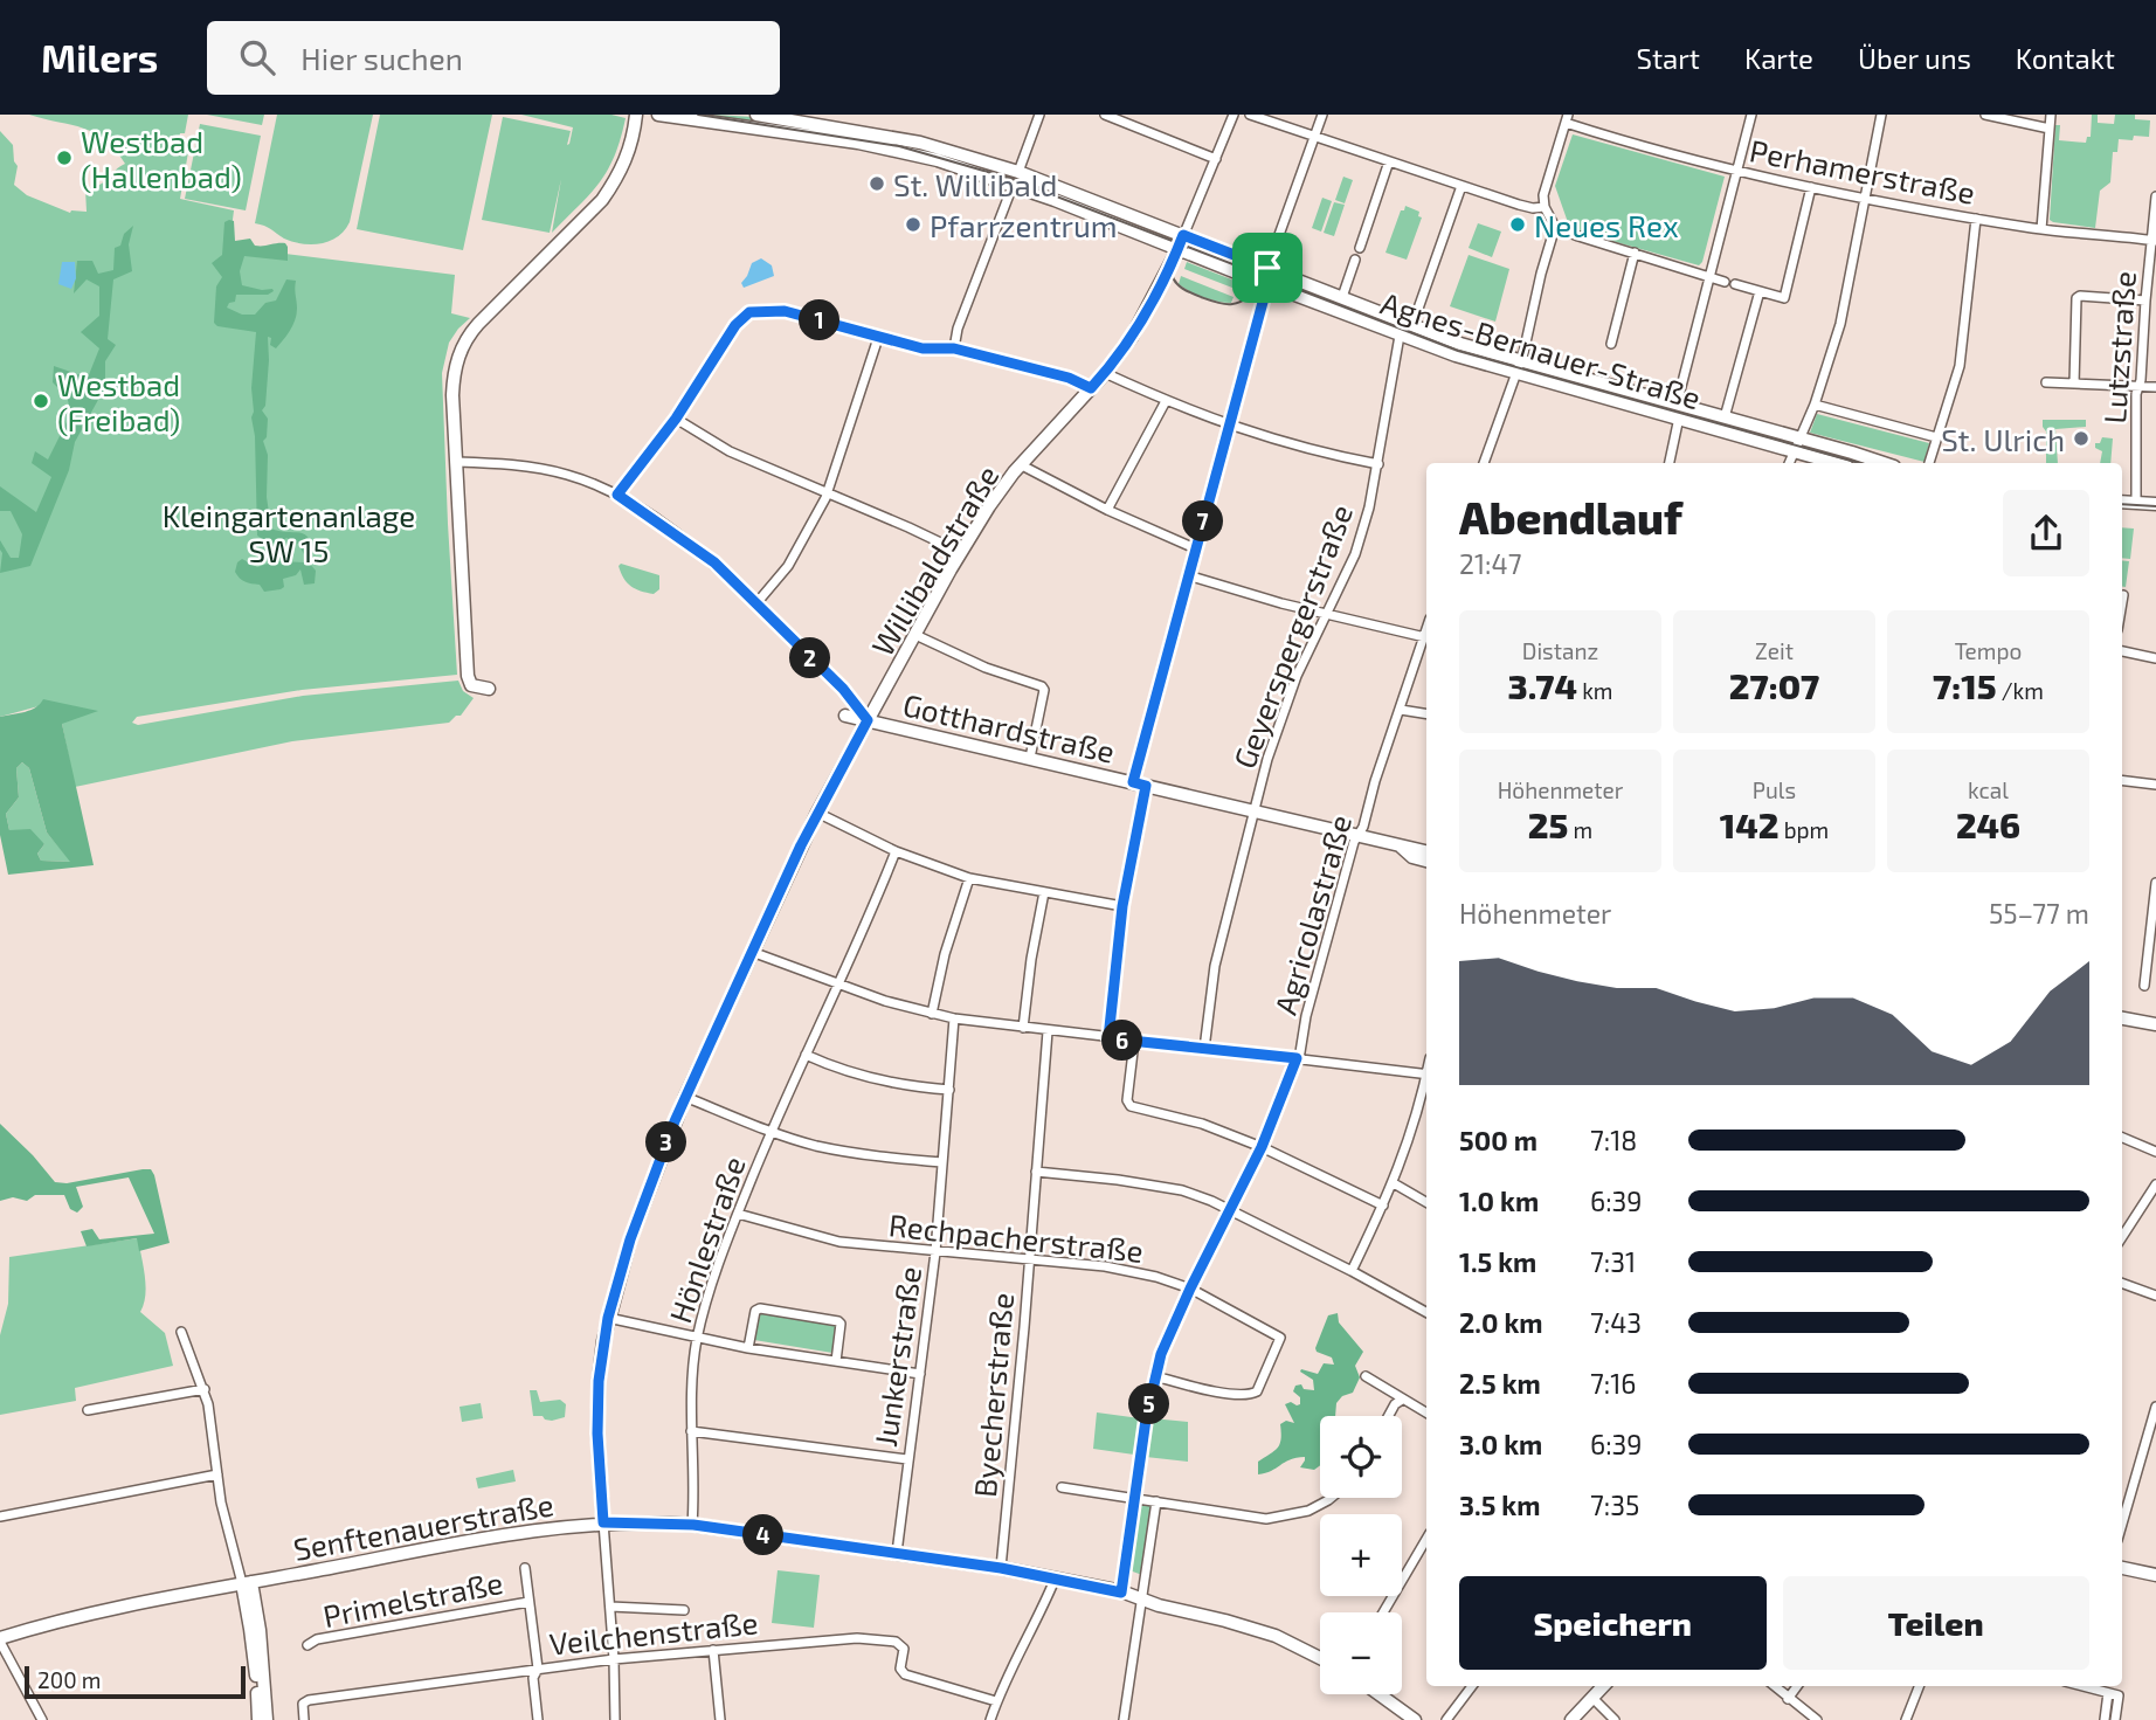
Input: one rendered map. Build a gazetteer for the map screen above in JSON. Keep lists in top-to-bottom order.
{
  "streets": {
    "street": [
      "Perhamerstraße",
      "Lutzstraße",
      "Agnes-Bernauer-Straße",
      "Willibaldstraße",
      "Geyerspergerstraße",
      "Gotthardstraße",
      "Agricolastraße",
      "Rechpacherstraße",
      "Hönlestraße",
      "Junkerstraße",
      "Byecherstraße",
      "Senftenauerstraße",
      "Primelstraße",
      "Veilchenstraße"
    ]
  },
  "crossings": [
    ["Perhamerstraße", "Lutzstraße"],
    ["Agnes-Bernauer-Straße", "Willibaldstraße"],
    ["Agnes-Bernauer-Straße", "Geyerspergerstraße"],
    ["Willibaldstraße", "Gotthardstraße"],
    ["Willibaldstraße", "Senftenauerstraße"],
    ["Willibaldstraße", "Veilchenstraße"],
    ["Geyerspergerstraße", "Gotthardstraße"],
    ["Gotthardstraße", "Agricolastraße"],
    ["Agricolastraße", "Rechpacherstraße"],
    ["Agricolastraße", "Senftenauerstraße"],
    ["Rechpacherstraße", "Hönlestraße"],
    ["Rechpacherstraße", "Junkerstraße"],
    ["Rechpacherstraße", "Byecherstraße"],
    ["Hönlestraße", "Senftenauerstraße"],
    ["Junkerstraße", "Senftenauerstraße"],
    ["Byecherstraße", "Senftenauerstraße"]
  ],
  "parks": ["Kleingartenanlage SW 15"],
  "places": [
    "Westbad (Hallenbad)",
    "St. Willibald",
    "Pfarrzentrum",
    "Neues Rex",
    "Westbad (Freibad)",
    "St. Ulrich"
  ],
  "scale_bar": "200 m",
  "page": {
    "header": "Milers",
    "search": "Hier suchen",
    "nav": [
      "Start",
      "Karte",
      "Über uns",
      "Kontakt"
    ],
    "pins": [
      "1",
      "7",
      "2",
      "6",
      "3",
      "5",
      "4"
    ],
    "heading": ["Abendlauf", "21:47"],
    "stats": [
      ["Distanz", "3.74 km"],
      ["Zeit", "27:07"],
      ["Tempo", "7:15 /km"],
      ["Höhenmeter", "25 m"],
      ["Puls", "142 bpm"],
      ["kcal", "246"]
    ],
    "chart": ["Höhenmeter", "55–77 m"],
    "list": [
      {
        "name": "500 m",
        "note": "7:18"
      },
      {
        "name": "1.0 km",
        "note": "6:39"
      },
      {
        "name": "1.5 km",
        "note": "7:31"
      },
      {
        "name": "2.0 km",
        "note": "7:43"
      },
      {
        "name": "2.5 km",
        "note": "7:16"
      },
      {
        "name": "3.0 km",
        "note": "6:39"
      },
      {
        "name": "3.5 km",
        "note": "7:35"
      }
    ],
    "map_buttons": ["+", "−"],
    "buttons": ["Speichern", "Teilen"],
    "scale": "200 m"
  }
}
